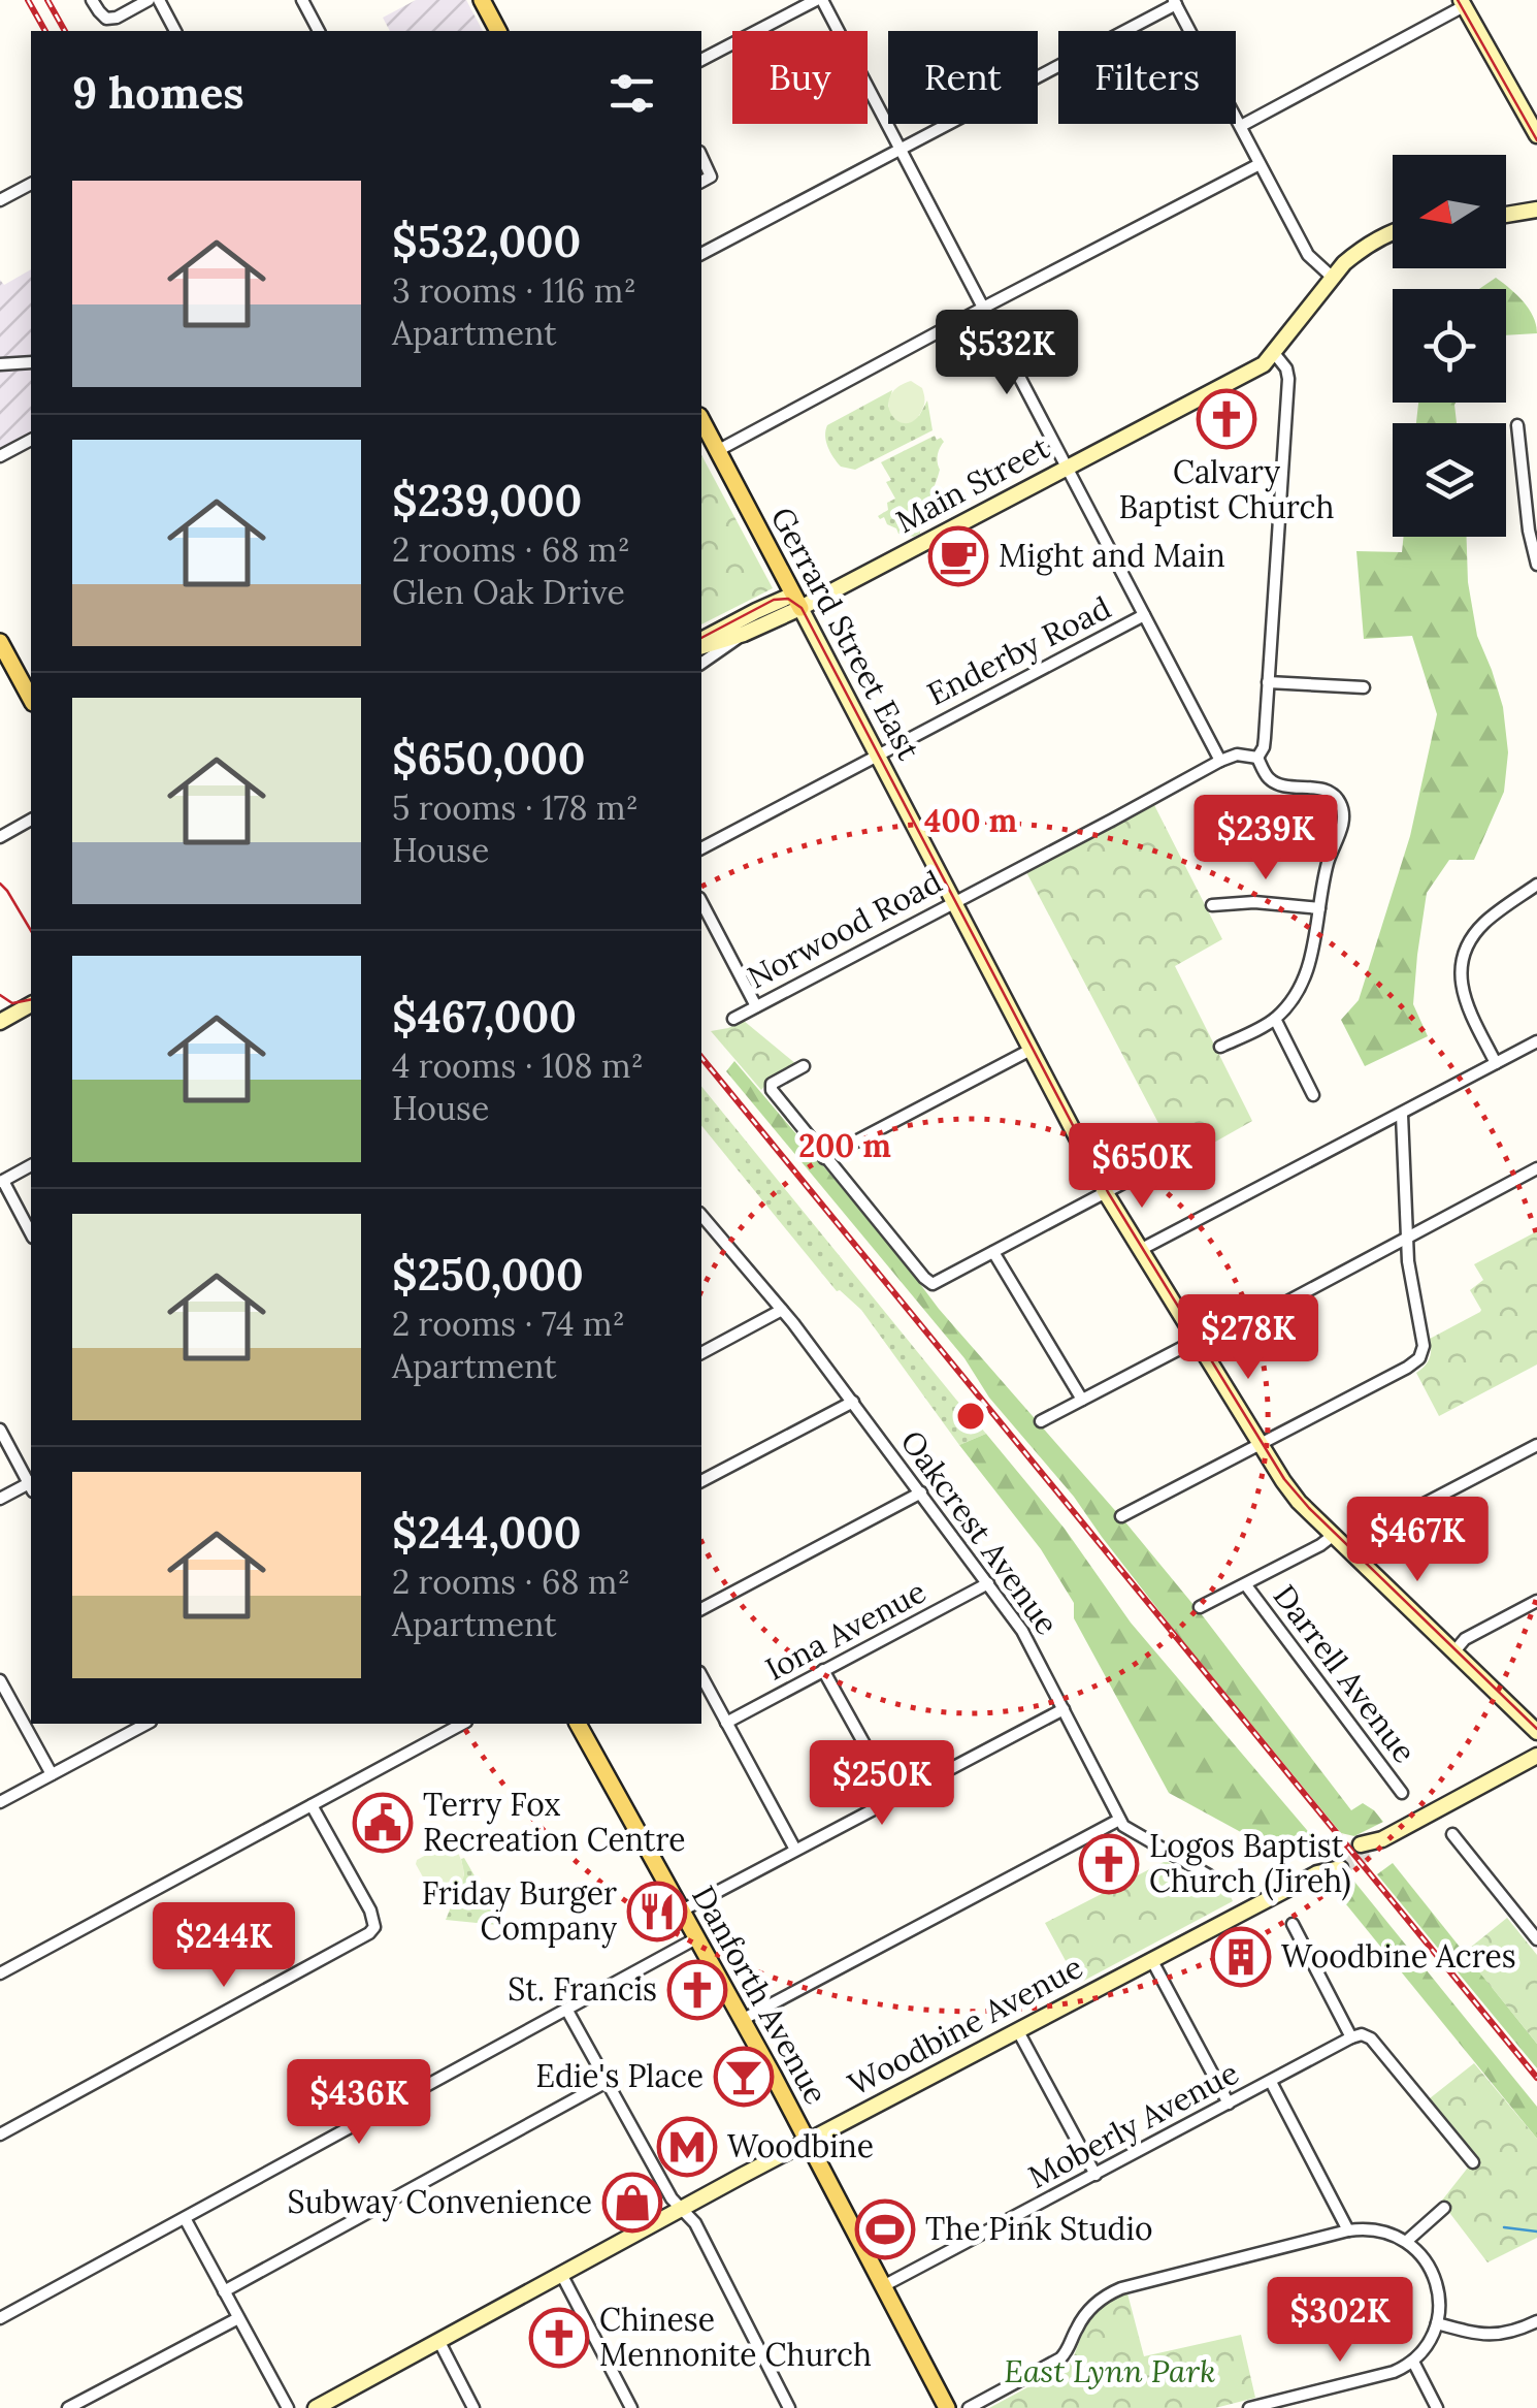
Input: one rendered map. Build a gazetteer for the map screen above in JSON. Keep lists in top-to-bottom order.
{
  "streets": {
    "main road": [
      "Main Street",
      "Gerrard Street East",
      "Danforth Avenue",
      "Woodbine Avenue"
    ],
    "street": [
      "Enderby Road",
      "Norwood Road",
      "Oakcrest Avenue",
      "Iona Avenue",
      "Darrell Avenue",
      "Moberly Avenue"
    ]
  },
  "crossings": [
    ["Main Street", "Gerrard Street East"],
    ["Gerrard Street East", "Enderby Road"],
    ["Gerrard Street East", "Norwood Road"],
    ["Oakcrest Avenue", "Iona Avenue"],
    ["Danforth Avenue", "Woodbine Avenue"],
    ["Danforth Avenue", "Moberly Avenue"]
  ],
  "parks": ["East Lynn Park"],
  "places": {
    "church": [
      "Calvary Baptist Church",
      "Logos Baptist Church (Jireh)",
      "St. Francis",
      "Chinese Mennonite Church"
    ],
    "cafe": ["Might and Main"],
    "public building": ["Terry Fox Recreation Centre"],
    "restaurant": ["Friday Burger Company"],
    "building": ["Woodbine Acres"],
    "bar": ["Edie's Place"],
    "metro station": ["Woodbine"],
    "shop": ["Subway Convenience"],
    "sports": ["The Pink Studio"]
  },
  "north": "left",
  "page": {
    "chip": ["Buy", "Rent", "Filters"],
    "heading": "9 homes",
    "list": [
      {
        "name": "$532,000",
        "note": "3 rooms · 116 m² · Apartment"
      },
      {
        "name": "$239,000",
        "note": "2 rooms · 68 m² · Glen Oak Drive"
      },
      {
        "name": "$650,000",
        "note": "5 rooms · 178 m² · House"
      },
      {
        "name": "$467,000",
        "note": "4 rooms · 108 m² · House"
      },
      {
        "name": "$250,000",
        "note": "2 rooms · 74 m² · Apartment"
      },
      {
        "name": "$244,000",
        "note": "2 rooms · 68 m² · Apartment"
      }
    ],
    "price": [
      "$532K",
      "$239K",
      "$650K",
      "$278K",
      "$467K",
      "$250K",
      "$244K",
      "$436K",
      "$302K"
    ]
  },
  "rings": ["400 m", "200 m"]
}
